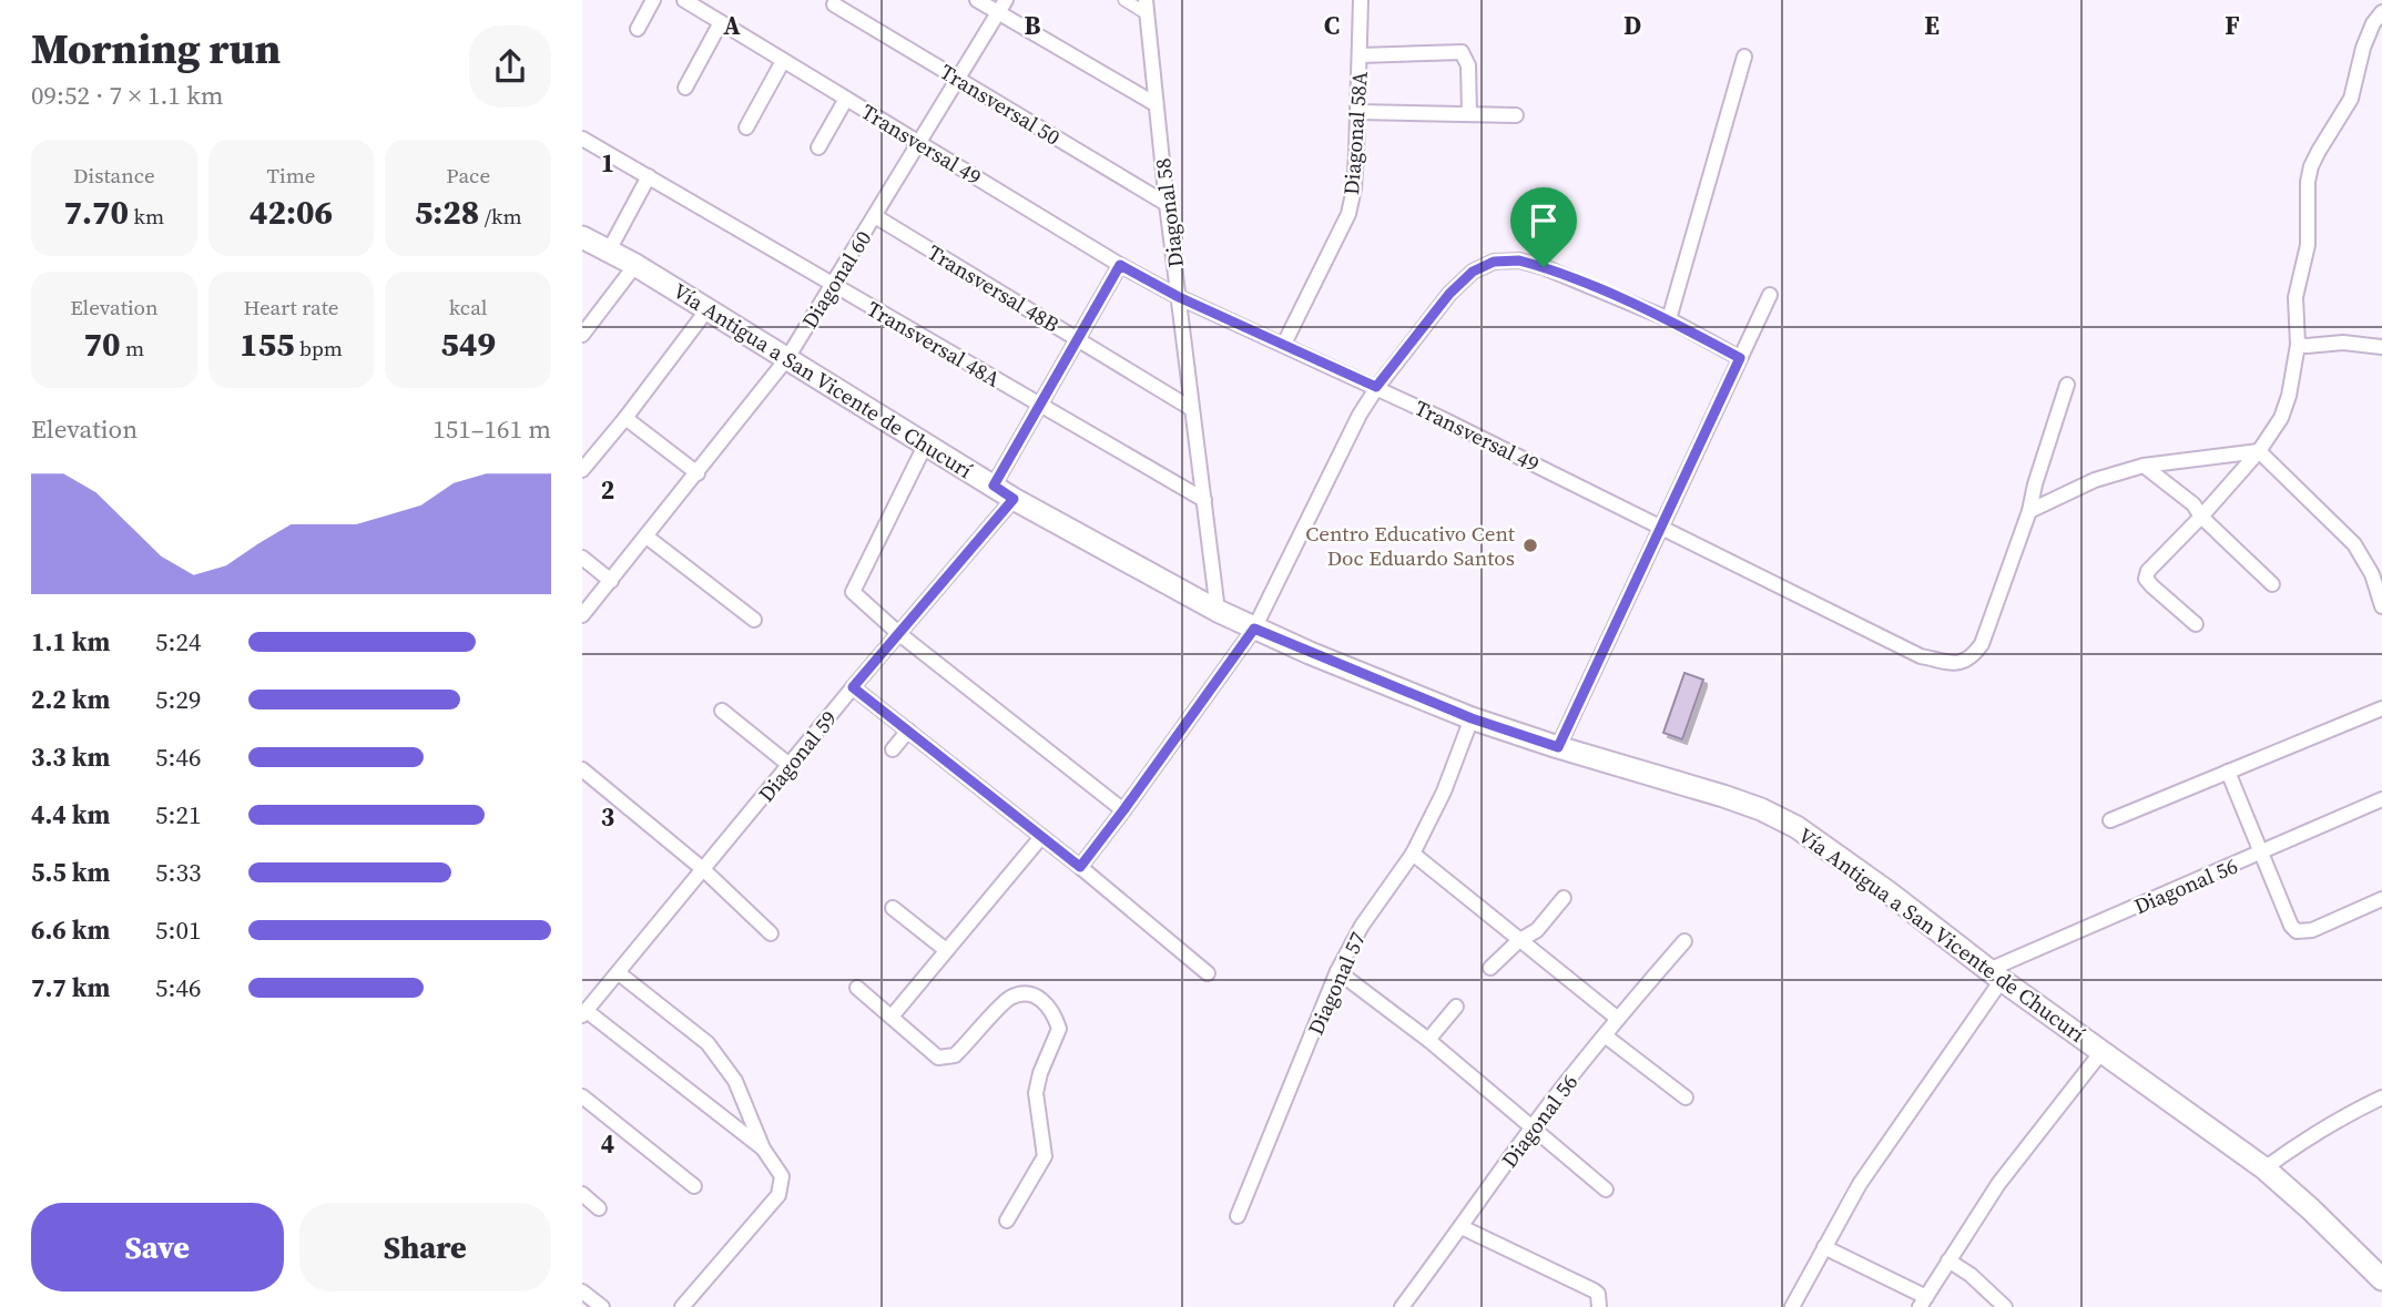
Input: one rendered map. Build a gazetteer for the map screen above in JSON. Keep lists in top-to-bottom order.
{
  "streets": {
    "main road": ["Vía Antigua a San Vicente de Chucurí"],
    "street": [
      "Transversal 50",
      "Diagonal 58A",
      "Transversal 49",
      "Diagonal 58",
      "Diagonal 60",
      "Transversal 48B",
      "Transversal 48A",
      "Diagonal 59",
      "Diagonal 56",
      "Diagonal 57"
    ]
  },
  "crossings": [
    ["Transversal 50", "Diagonal 58"],
    ["Transversal 50", "Diagonal 60"],
    ["Diagonal 58A", "Transversal 49"],
    ["Transversal 49", "Diagonal 58"],
    ["Transversal 49", "Diagonal 60"],
    ["Diagonal 58", "Transversal 48B"],
    ["Diagonal 58", "Transversal 48A"],
    ["Diagonal 58", "Vía Antigua a San Vicente de Chucurí"],
    ["Diagonal 60", "Transversal 48B"],
    ["Diagonal 60", "Transversal 48A"],
    ["Diagonal 60", "Vía Antigua a San Vicente de Chucurí"],
    ["Vía Antigua a San Vicente de Chucurí", "Diagonal 59"],
    ["Vía Antigua a San Vicente de Chucurí", "Diagonal 56"],
    ["Vía Antigua a San Vicente de Chucurí", "Diagonal 57"]
  ],
  "places": ["Centro Educativo Cent Doc Eduardo Santos"],
  "page": {
    "heading": ["Morning run", "09:52 · 7 × 1.1 km"],
    "stats": [
      ["Distance", "7.70 km"],
      ["Time", "42:06"],
      ["Pace", "5:28 /km"],
      ["Elevation", "70 m"],
      ["Heart rate", "155 bpm"],
      ["kcal", "549"]
    ],
    "chart": ["Elevation", "151–161 m"],
    "list": [
      {
        "name": "1.1 km",
        "note": "5:24"
      },
      {
        "name": "2.2 km",
        "note": "5:29"
      },
      {
        "name": "3.3 km",
        "note": "5:46"
      },
      {
        "name": "4.4 km",
        "note": "5:21"
      },
      {
        "name": "5.5 km",
        "note": "5:33"
      },
      {
        "name": "6.6 km",
        "note": "5:01"
      },
      {
        "name": "7.7 km",
        "note": "5:46"
      }
    ],
    "buttons": ["Save", "Share"]
  },
  "grid": {
    "columns": [
      "A",
      "B",
      "C",
      "D",
      "E",
      "F"
    ],
    "rows": [
      "1",
      "2",
      "3",
      "4"
    ]
  }
}
